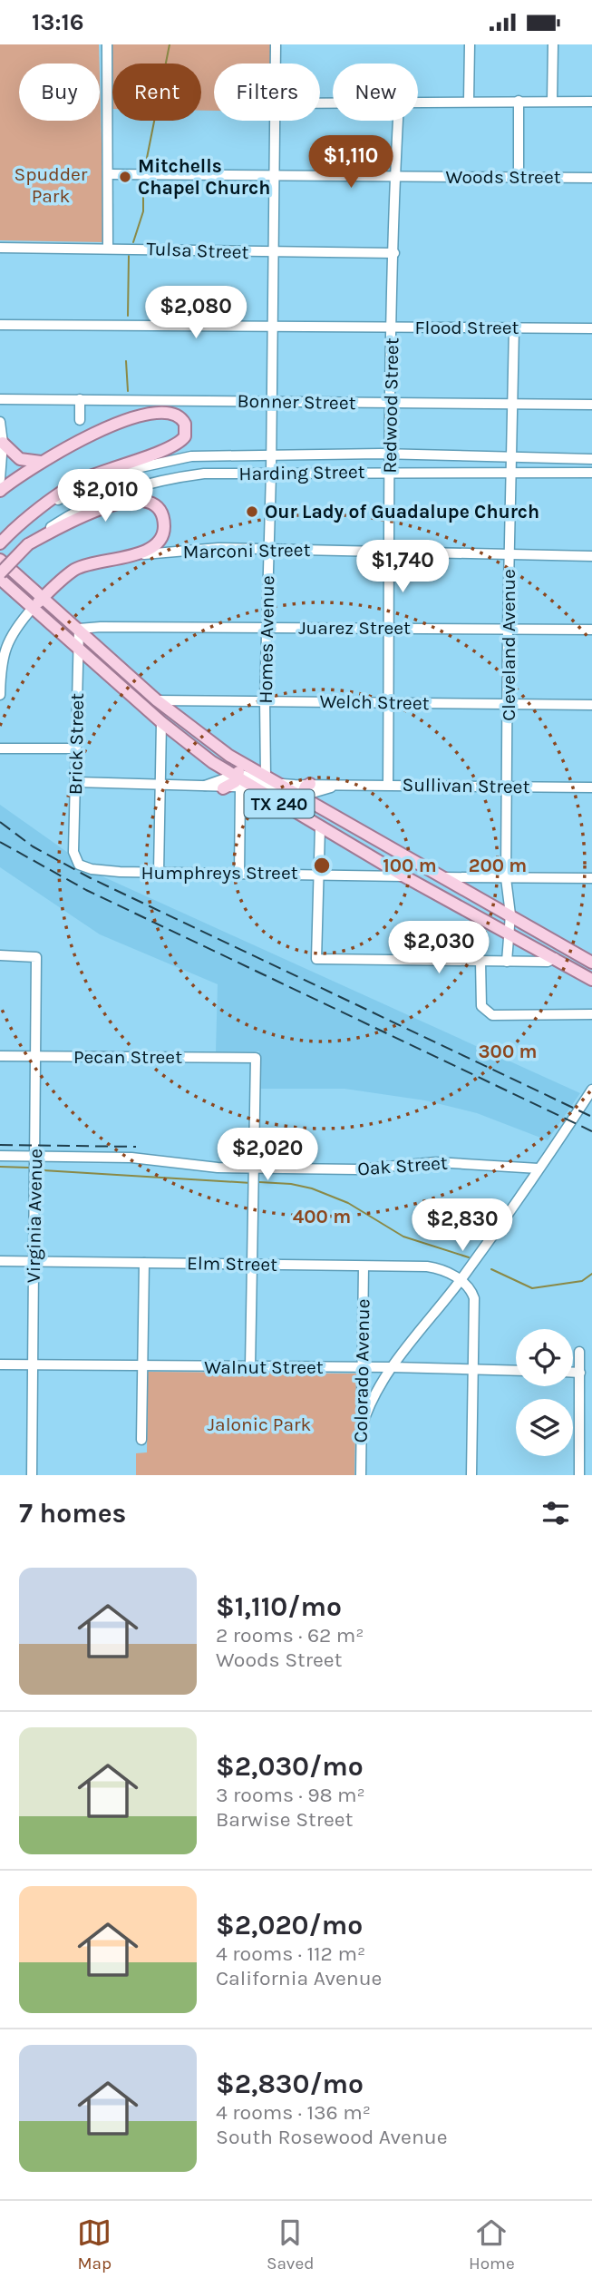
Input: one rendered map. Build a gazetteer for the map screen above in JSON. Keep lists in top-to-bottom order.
{
  "streets": {
    "main road": ["Marconi Street", "TX 240"],
    "street": [
      "Woods Street",
      "Tulsa Street",
      "Flood Street",
      "Bonner Street",
      "Redwood Street",
      "Harding Street",
      "Juarez Street",
      "Homes Avenue",
      "Cleveland Avenue",
      "Welch Street",
      "Brick Street",
      "Sullivan Street",
      "Humphreys Street",
      "Pecan Street",
      "Oak Street",
      "Virginia Avenue",
      "Elm Street",
      "Walnut Street",
      "Colorado Avenue"
    ]
  },
  "crossings": [
    ["Woods Street", "Redwood Street"],
    ["Woods Street", "Homes Avenue"],
    ["Tulsa Street", "Redwood Street"],
    ["Tulsa Street", "Homes Avenue"],
    ["Flood Street", "Redwood Street"],
    ["Flood Street", "Homes Avenue"],
    ["Flood Street", "Cleveland Avenue"],
    ["Bonner Street", "Redwood Street"],
    ["Bonner Street", "Homes Avenue"],
    ["Bonner Street", "Cleveland Avenue"],
    ["Redwood Street", "Harding Street"],
    ["Redwood Street", "Marconi Street"],
    ["Redwood Street", "Juarez Street"],
    ["Redwood Street", "Welch Street"],
    ["Redwood Street", "Sullivan Street"],
    ["Harding Street", "Homes Avenue"],
    ["Harding Street", "Cleveland Avenue"],
    ["Marconi Street", "Homes Avenue"],
    ["Marconi Street", "Cleveland Avenue"],
    ["Marconi Street", "TX 240"],
    ["Juarez Street", "Homes Avenue"],
    ["Juarez Street", "Cleveland Avenue"],
    ["Juarez Street", "Brick Street"],
    ["Juarez Street", "TX 240"],
    ["Homes Avenue", "Welch Street"],
    ["Homes Avenue", "TX 240"],
    ["Cleveland Avenue", "Welch Street"],
    ["Cleveland Avenue", "Sullivan Street"],
    ["Cleveland Avenue", "TX 240"],
    ["Welch Street", "TX 240"],
    ["Brick Street", "TX 240"],
    ["Brick Street", "Humphreys Street"],
    ["Sullivan Street", "TX 240"],
    ["TX 240", "Humphreys Street"],
    ["Pecan Street", "Oak Street"],
    ["Pecan Street", "Virginia Avenue"],
    ["Oak Street", "Virginia Avenue"],
    ["Virginia Avenue", "Elm Street"],
    ["Virginia Avenue", "Walnut Street"],
    ["Elm Street", "Colorado Avenue"],
    ["Walnut Street", "Colorado Avenue"]
  ],
  "parks": ["Spudder Park", "Jalonic Park"],
  "places": ["Mitchells Chapel Church", "Our Lady of Guadalupe Church"],
  "page": {
    "status": "13:16",
    "chip": [
      "Buy",
      "Rent",
      "Filters",
      "New"
    ],
    "price": [
      "$1,110",
      "$2,080",
      "$2,010",
      "$1,740",
      "$2,030",
      "$2,020",
      "$2,830"
    ],
    "heading": "7 homes",
    "list": [
      {
        "name": "$1,110/mo",
        "note": "2 rooms · 62 m² · Woods Street"
      },
      {
        "name": "$2,030/mo",
        "note": "3 rooms · 98 m² · Barwise Street"
      },
      {
        "name": "$2,020/mo",
        "note": "4 rooms · 112 m² · California Avenue"
      },
      {
        "name": "$2,830/mo",
        "note": "4 rooms · 136 m² · South Rosewood Avenue"
      }
    ],
    "tabs": ["Map", "Saved", "Home"]
  },
  "rings": [
    "100 m",
    "200 m",
    "300 m",
    "400 m"
  ]
}
